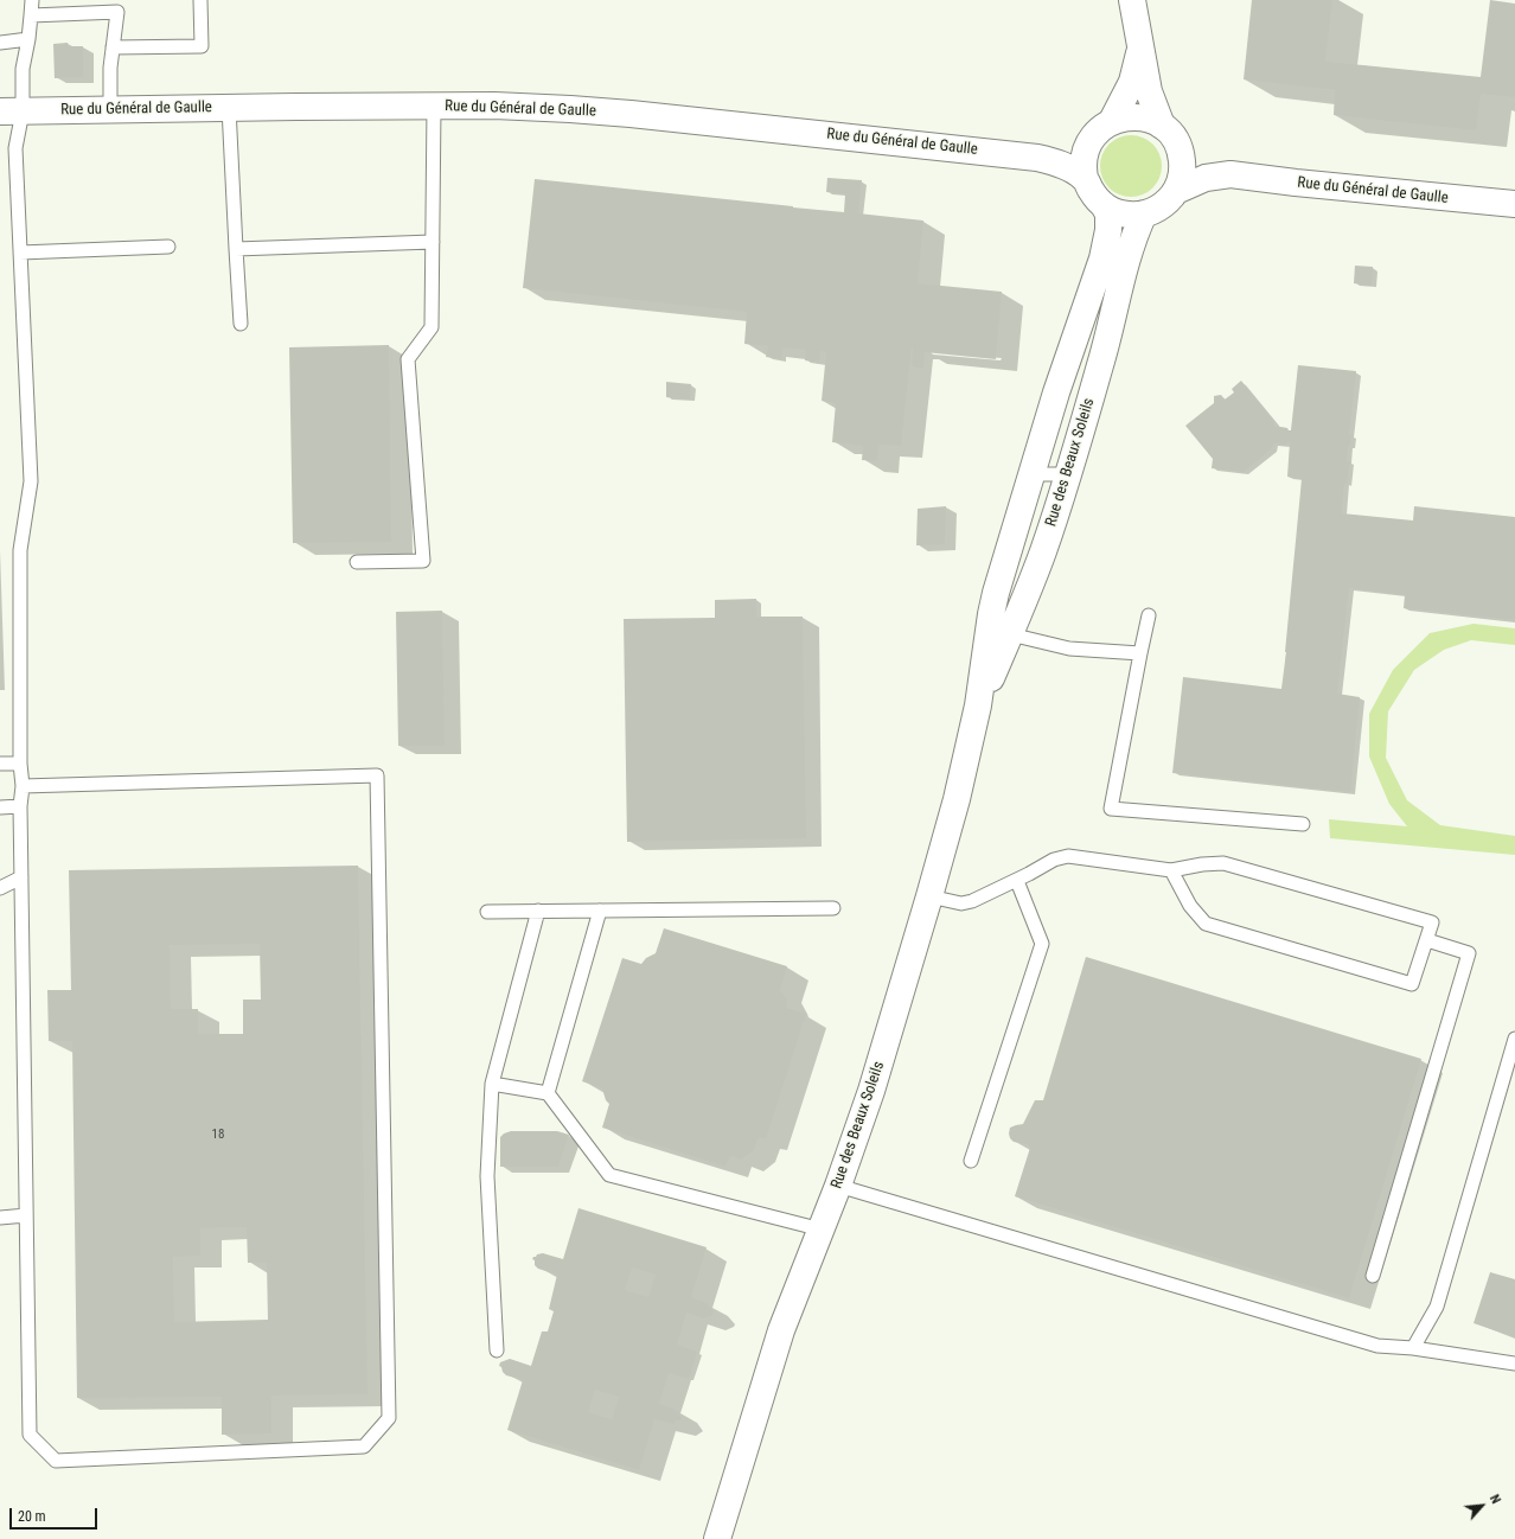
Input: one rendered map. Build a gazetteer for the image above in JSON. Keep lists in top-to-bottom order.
{
  "streets": {
    "main road": ["Rue du Général de Gaulle", "Rue des Beaux Soleils"]
  },
  "house_numbers": ["18"],
  "scale_bar": "20 m",
  "north": "top right"
}
